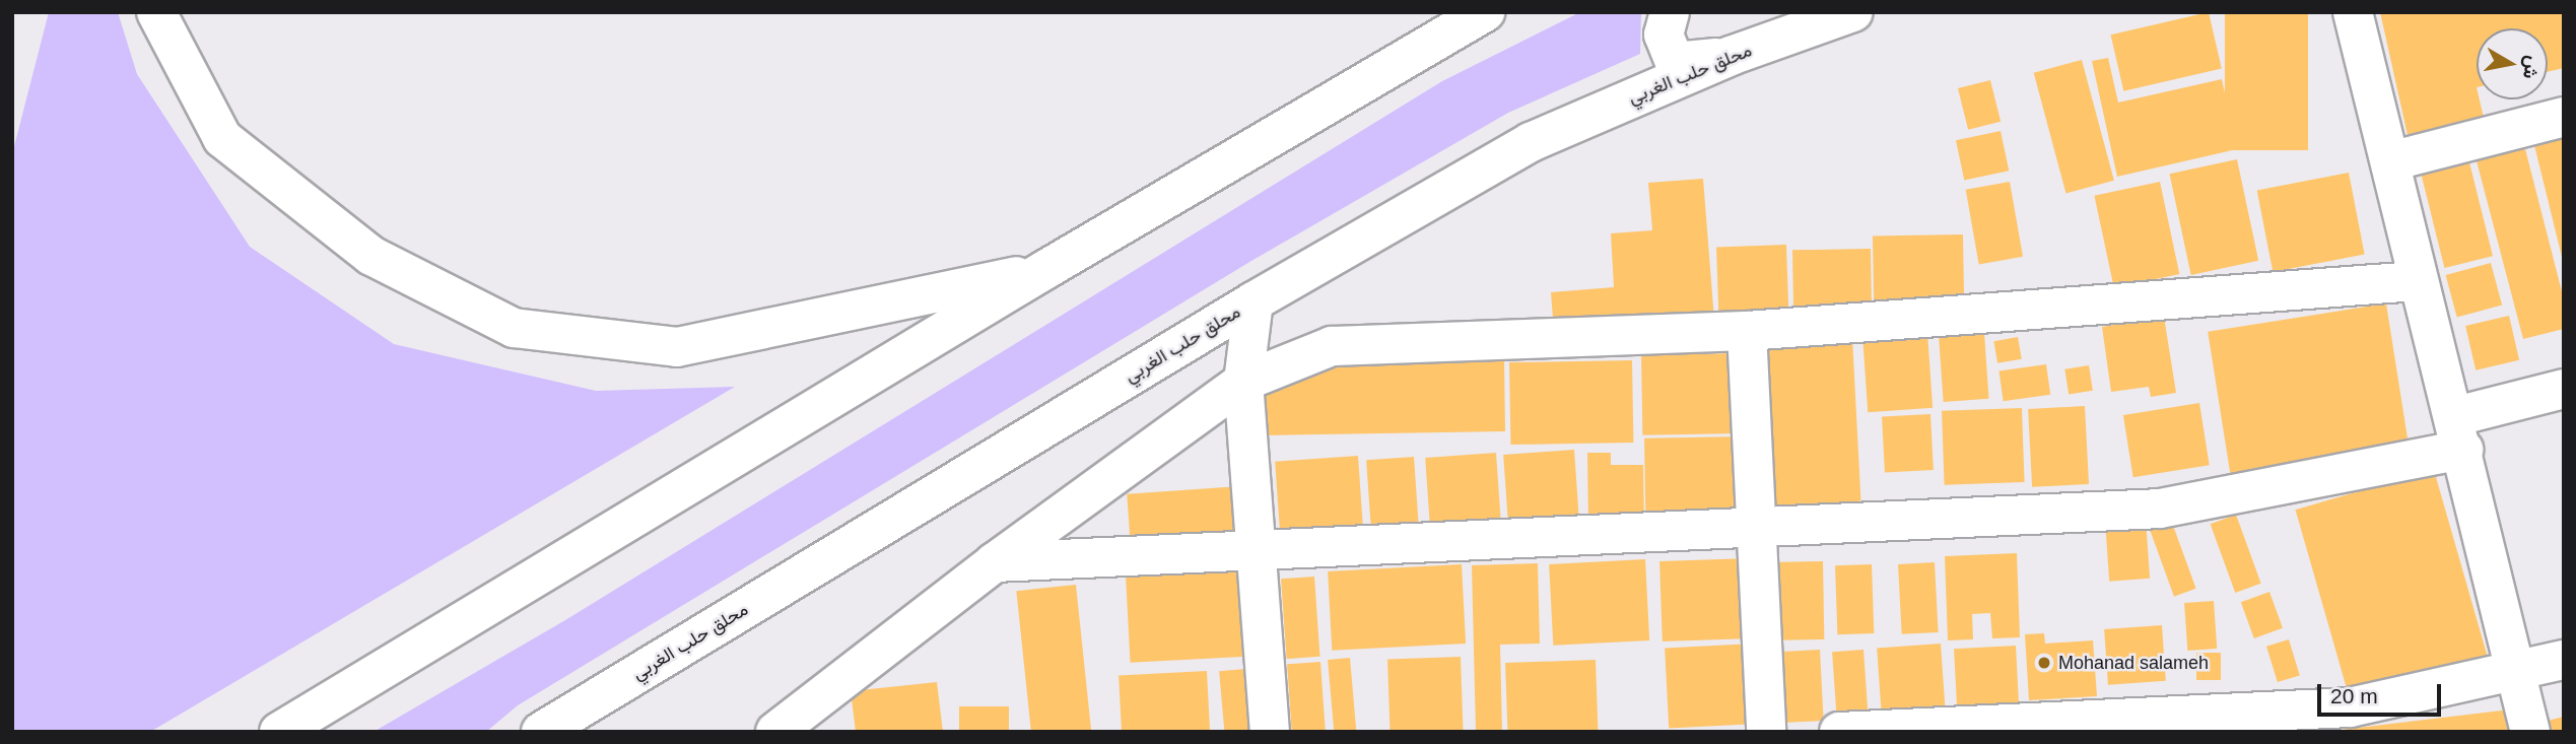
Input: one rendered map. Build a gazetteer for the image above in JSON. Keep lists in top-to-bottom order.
{
  "streets": {
    "main road": ["محلق حلب الغربي"]
  },
  "places": ["Mohanad salameh"],
  "scale_bar": "20 m",
  "north": "right"
}
